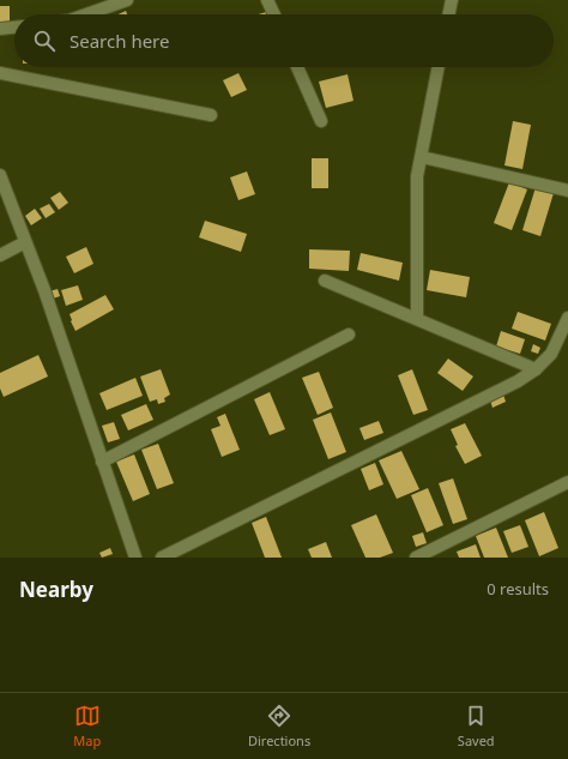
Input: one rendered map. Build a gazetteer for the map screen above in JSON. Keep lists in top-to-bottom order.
{
  "page": {
    "search": "Search here",
    "heading": ["Nearby", "0 results"],
    "nav": ["Map", "Directions", "Saved"]
  }
}
